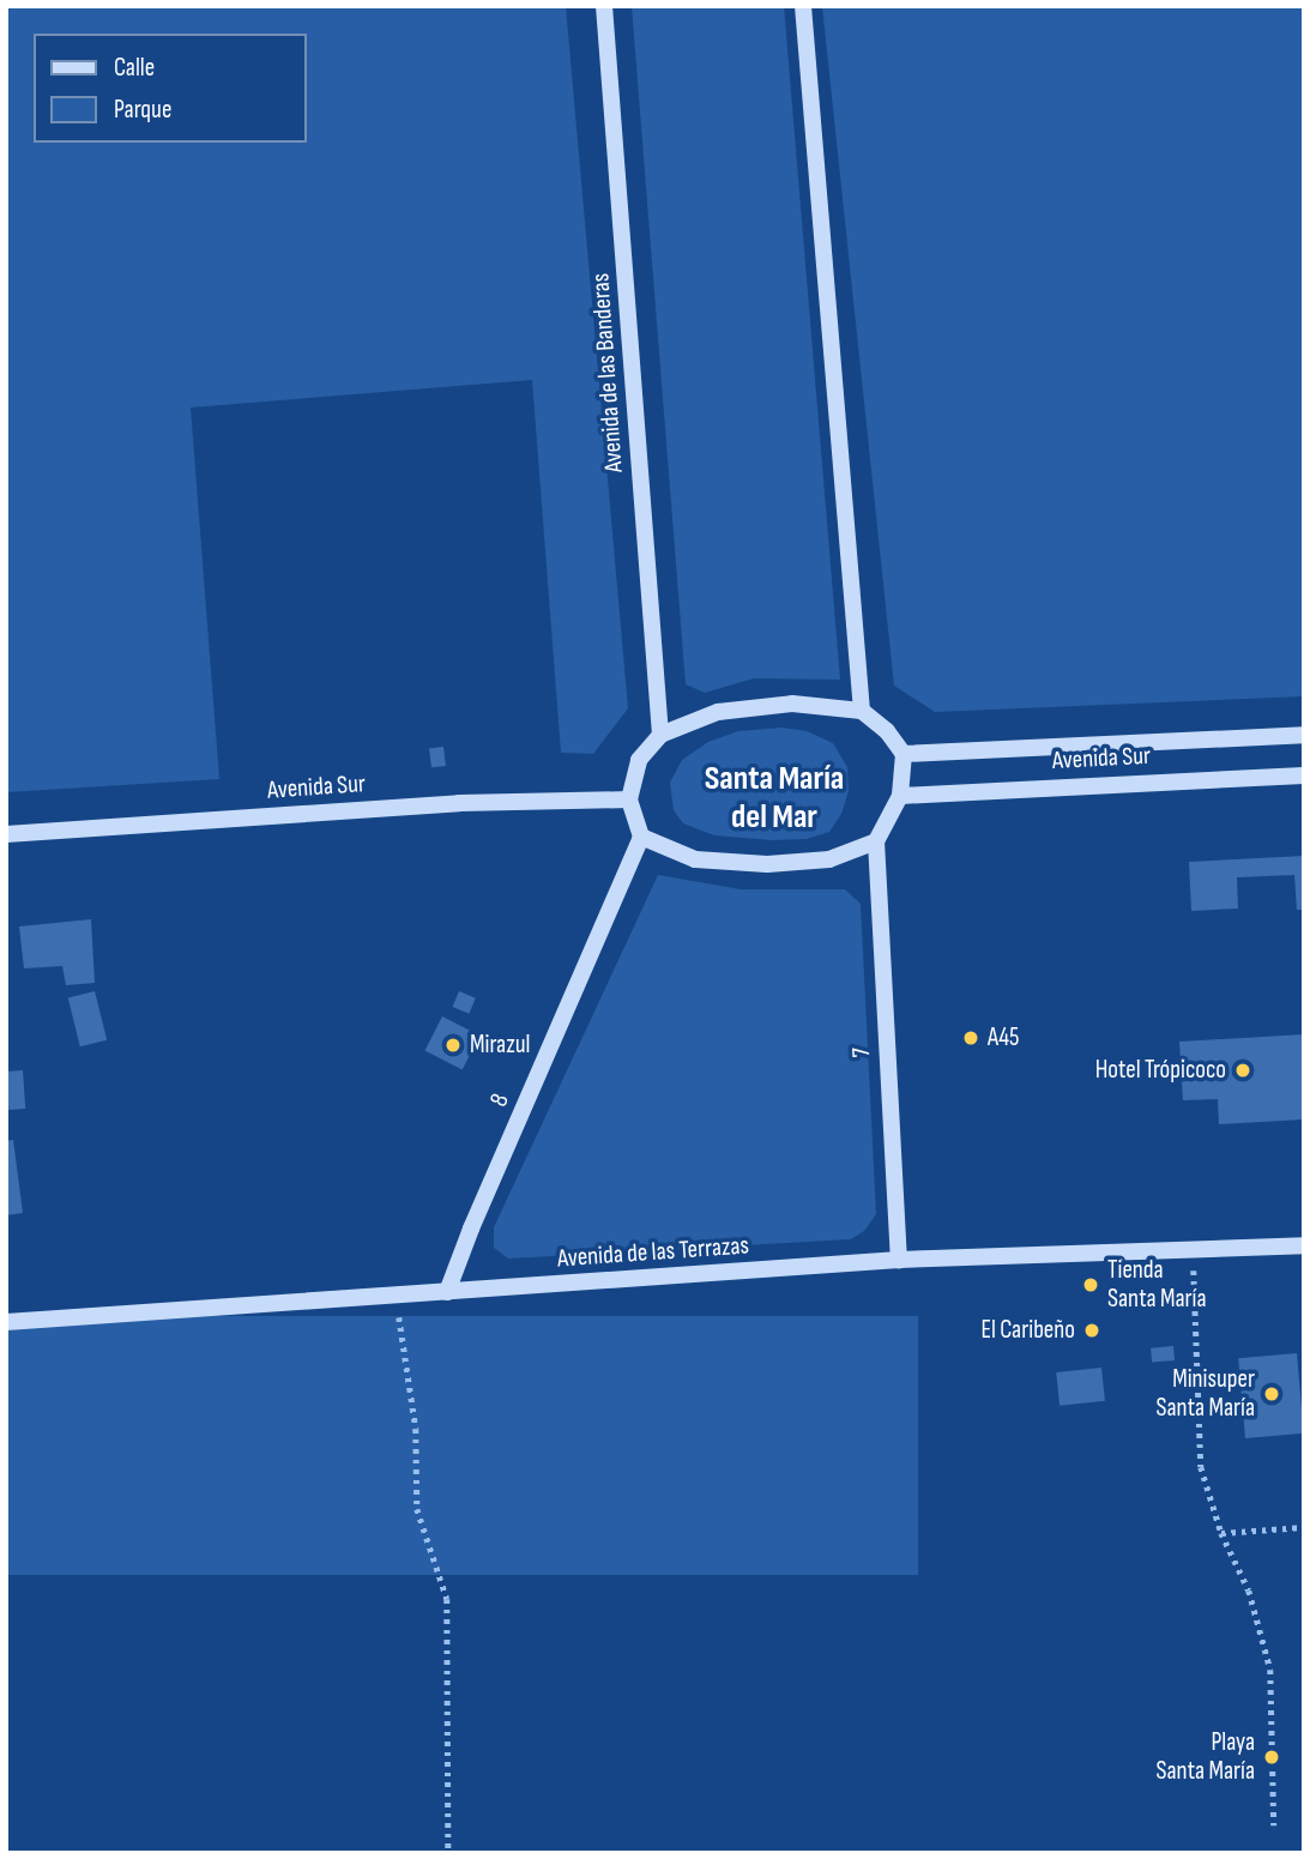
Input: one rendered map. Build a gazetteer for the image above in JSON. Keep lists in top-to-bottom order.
{
  "streets": {
    "street": [
      "Avenida de las Banderas",
      "Avenida Sur",
      "7",
      "8",
      "Avenida de las Terrazas"
    ]
  },
  "crossings": [
    ["Avenida de las Banderas", "Avenida Sur"],
    ["Avenida de las Banderas", "7"],
    ["Avenida de las Banderas", "8"],
    ["Avenida Sur", "7"],
    ["Avenida Sur", "8"],
    ["7", "8"],
    ["7", "Avenida de las Terrazas"],
    ["8", "Avenida de las Terrazas"]
  ],
  "districts": ["Santa María del Mar"],
  "places": [
    "A45",
    "Mirazul",
    "Hotel Trópicoco",
    "Tienda Santa María",
    "El Caribeño",
    "Minisuper Santa María",
    "Playa Santa María"
  ],
  "legend": ["Calle", "Parque"]
}
